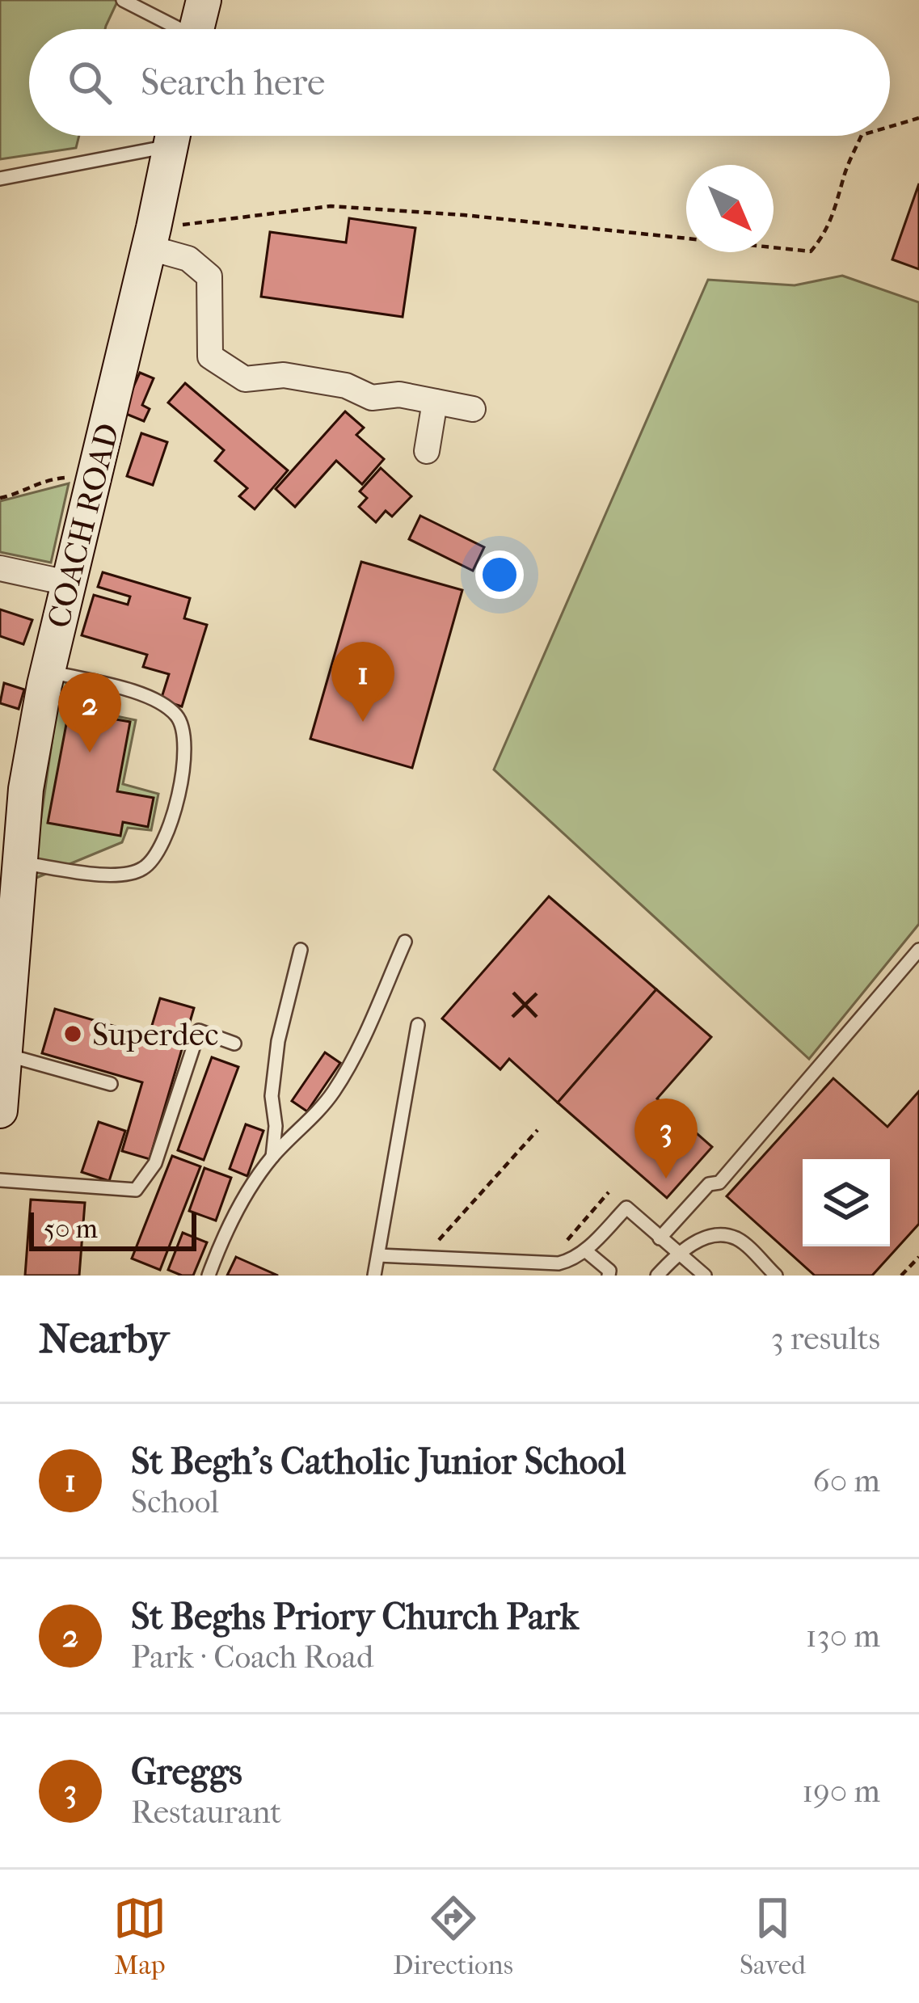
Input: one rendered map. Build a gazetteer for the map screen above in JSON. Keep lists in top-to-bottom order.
{
  "streets": {
    "street": ["COACH ROAD"]
  },
  "places": ["Superdec"],
  "scale_bar": "50 m",
  "north": "bottom right",
  "page": {
    "search": "Search here",
    "pins": ["1", "2", "3"],
    "scale": "50 m",
    "heading": ["Nearby", "3 results"],
    "list": [
      {
        "mark": "1",
        "name": "St Begh's Catholic Junior School",
        "note": "School",
        "value": "60 m"
      },
      {
        "mark": "2",
        "name": "St Beghs Priory Church Park",
        "note": "Park · Coach Road",
        "value": "130 m"
      },
      {
        "mark": "3",
        "name": "Greggs",
        "note": "Restaurant",
        "value": "190 m"
      }
    ],
    "nav": ["Map", "Directions", "Saved"]
  }
}
